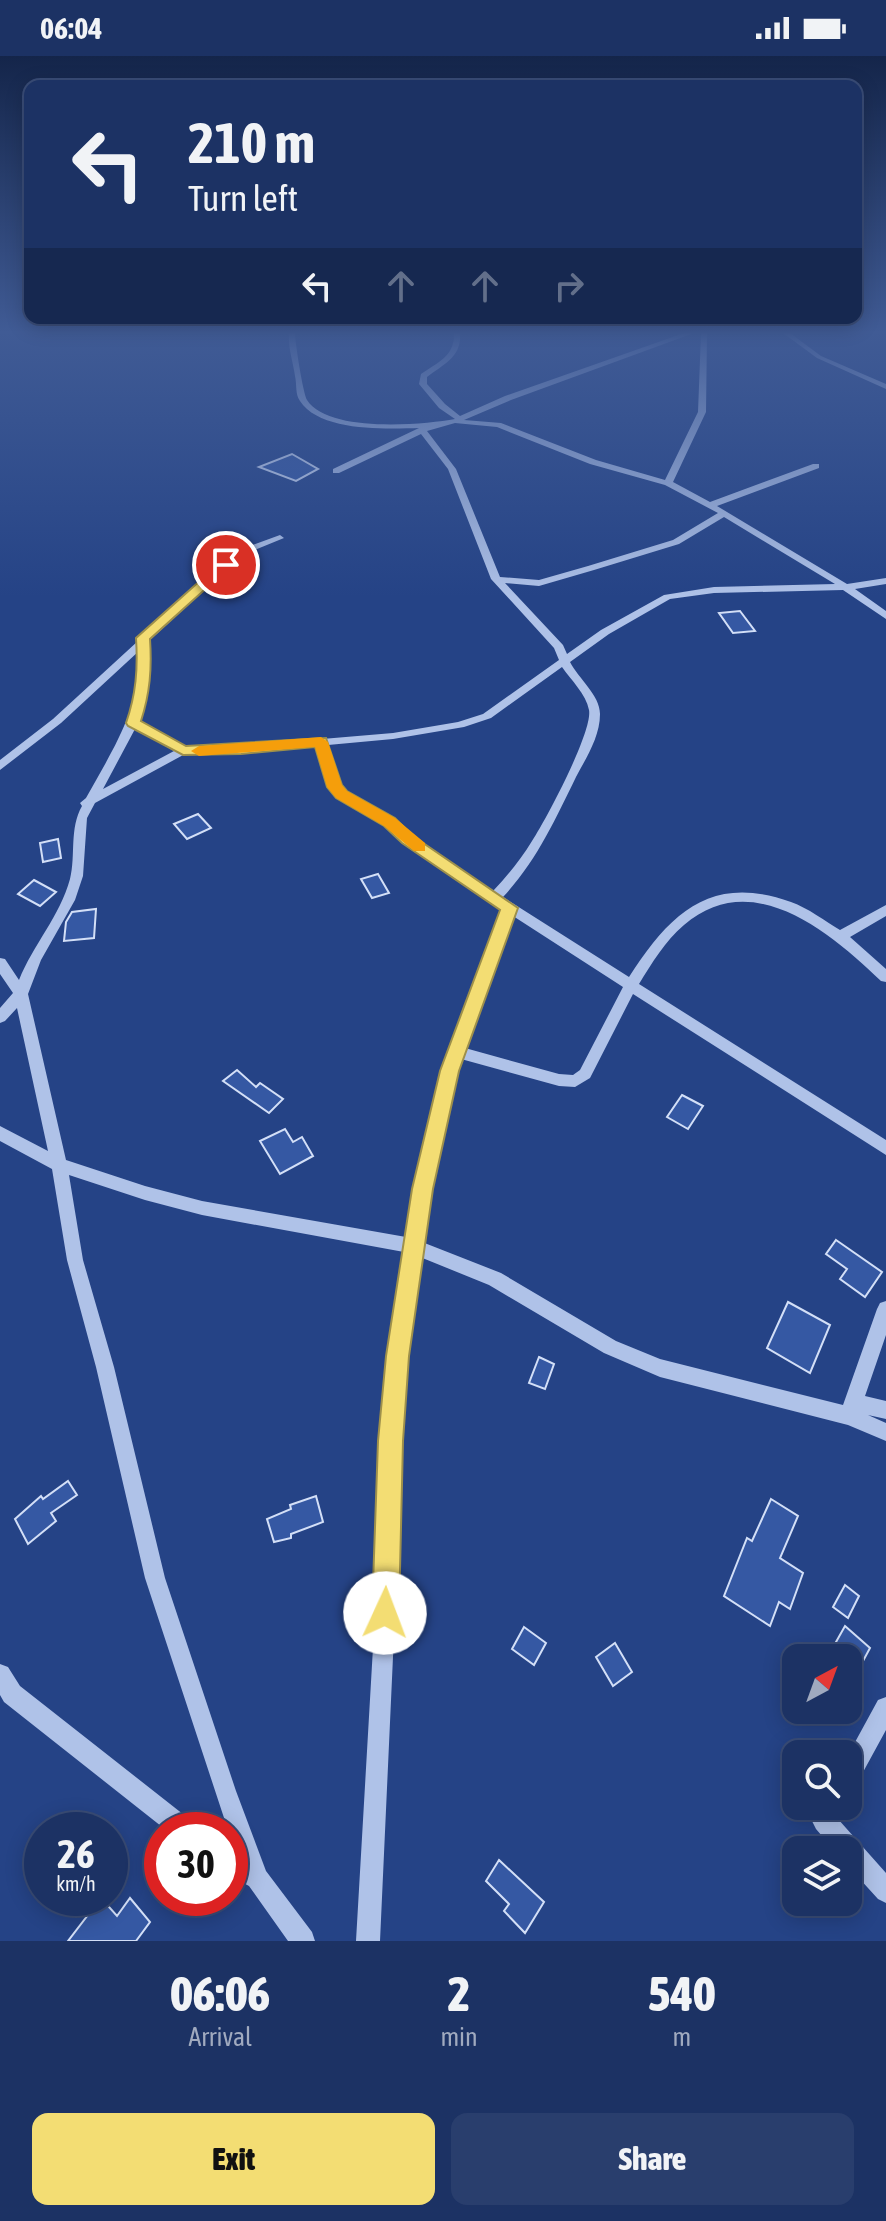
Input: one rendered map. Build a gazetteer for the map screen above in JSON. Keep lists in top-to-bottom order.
{
  "north": "top right",
  "page": {
    "status": "06:04",
    "turn": ["210 m", "Turn left"],
    "speed": "26 km/h",
    "limit": "30",
    "eta": [
      "06:06",
      "Arrival",
      "2",
      "min",
      "540",
      "m"
    ],
    "buttons": ["Exit", "Share"]
  }
}
